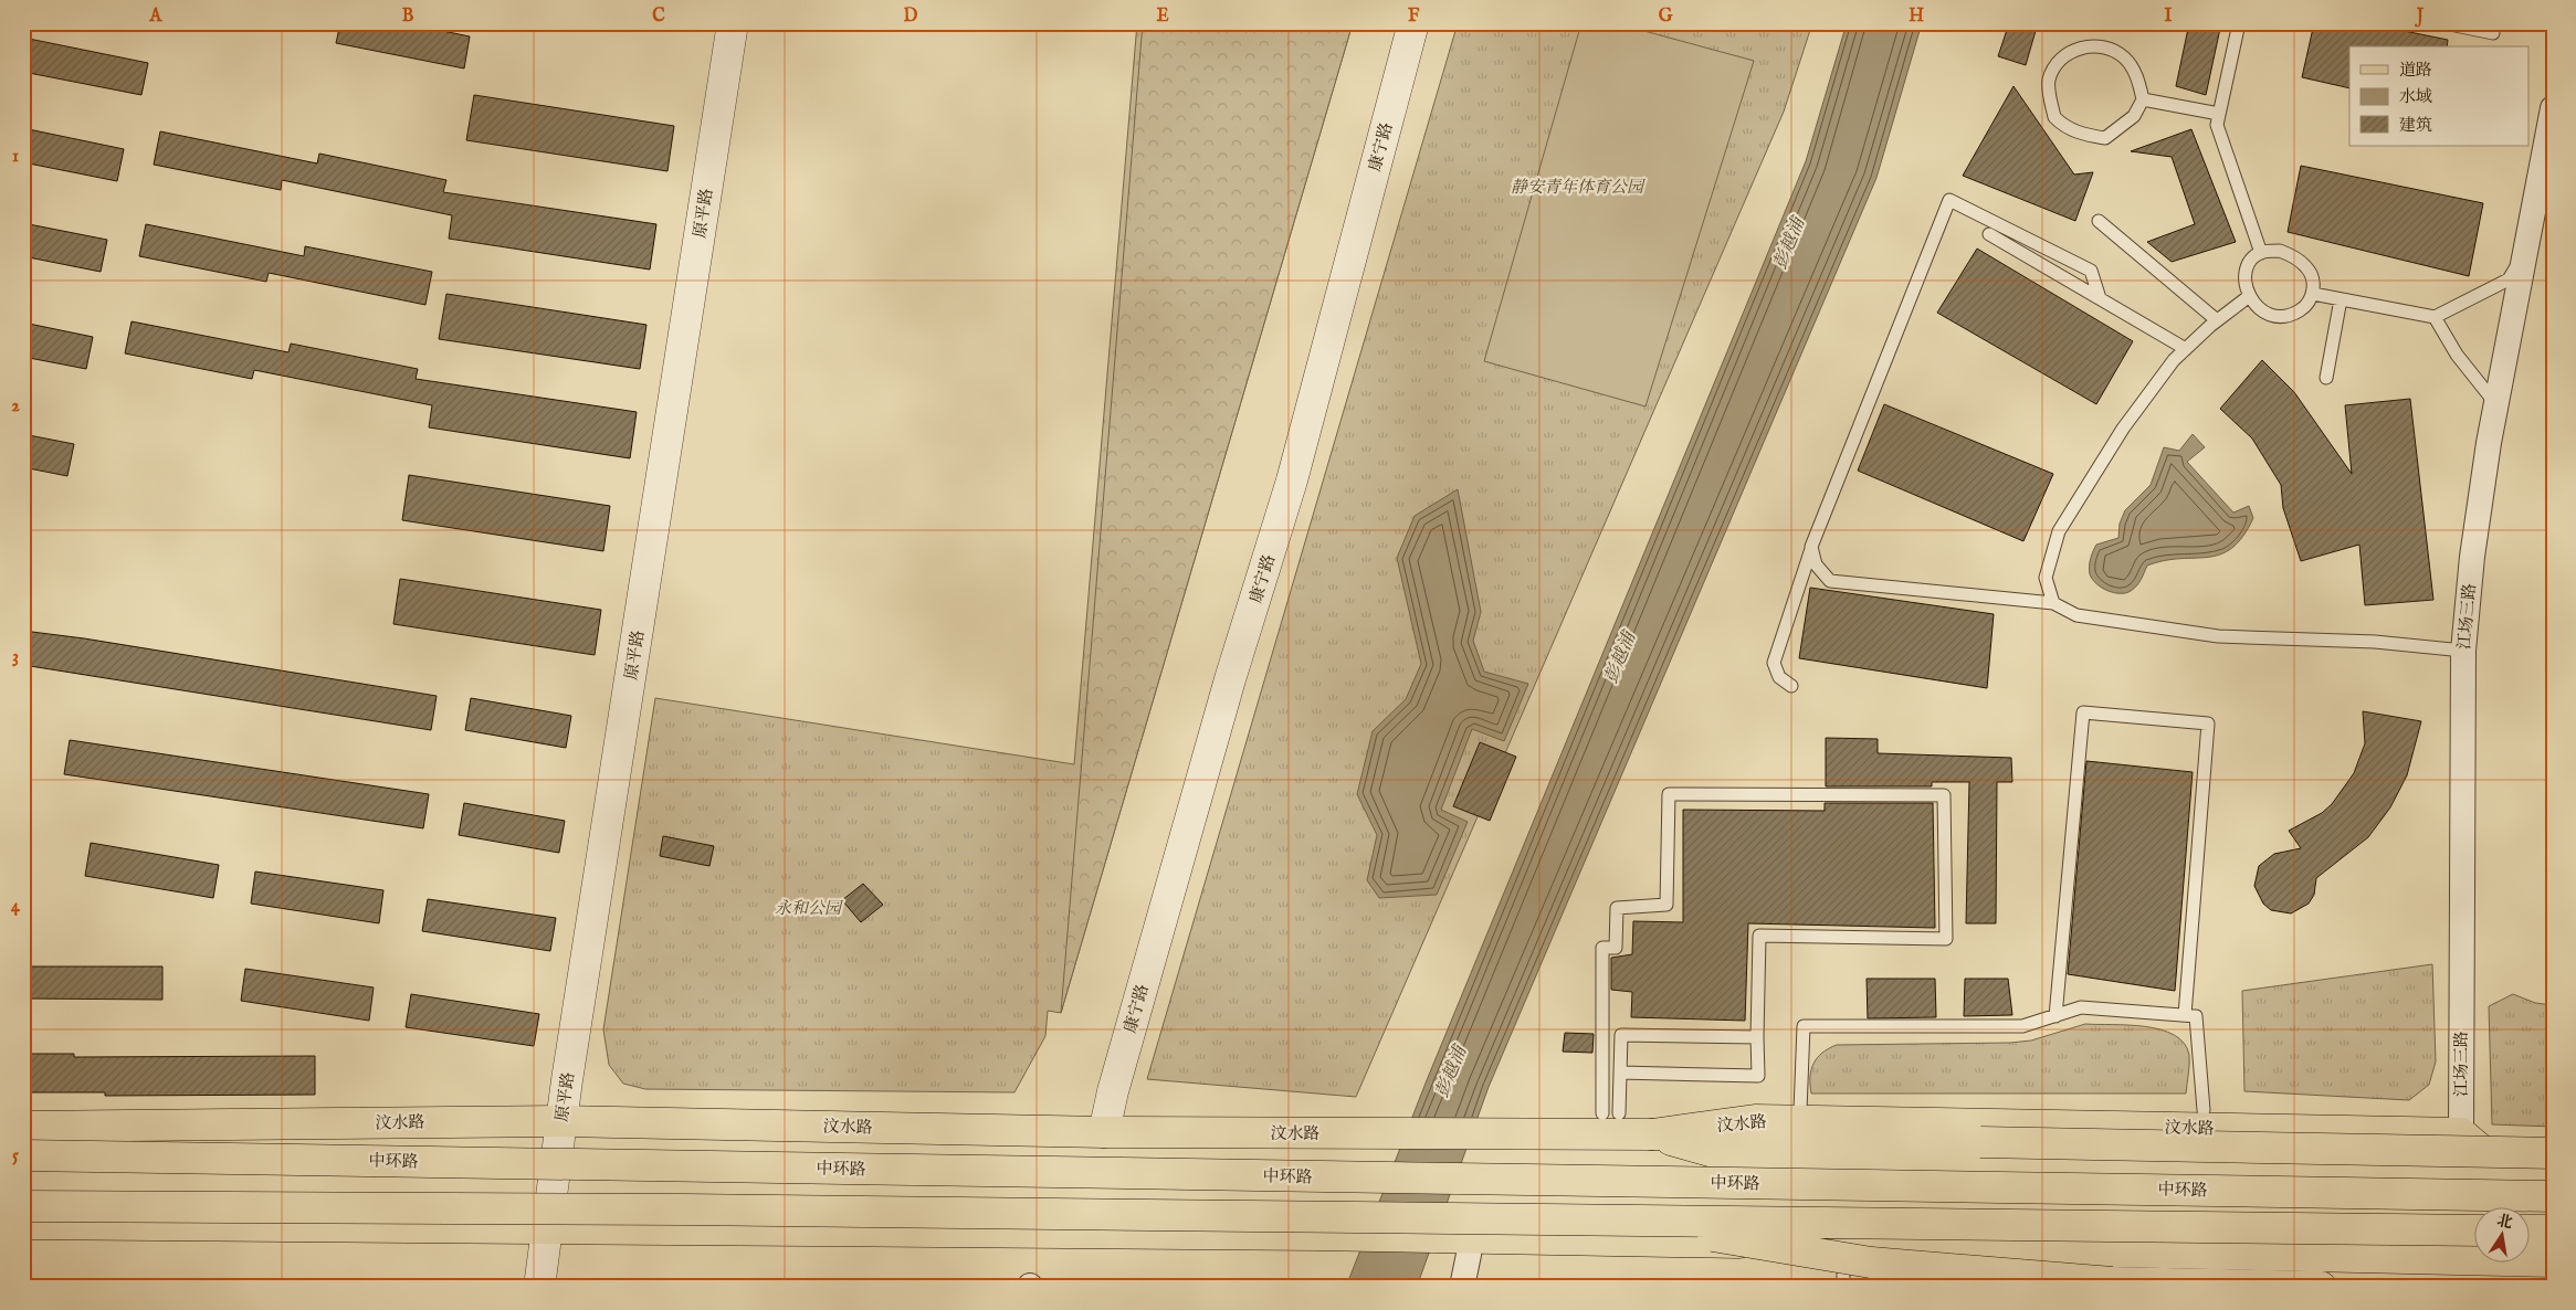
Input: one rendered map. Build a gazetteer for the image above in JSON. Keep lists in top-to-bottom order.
{
  "streets": {
    "main road": ["汶水路", "中环路"],
    "street": ["康宁路", "原平路", "江场三路"]
  },
  "crossings": [
    ["康宁路", "汶水路"],
    ["原平路", "汶水路"],
    ["江场三路", "汶水路"]
  ],
  "water": ["彭越浦"],
  "parks": ["静安青年体育公园", "永和公园"],
  "legend": ["道路", "水域", "建筑"],
  "north": "top",
  "grid": {
    "columns": [
      "A",
      "B",
      "C",
      "D",
      "E",
      "F",
      "G",
      "H",
      "I",
      "J"
    ],
    "rows": [
      "1",
      "2",
      "3",
      "4",
      "5"
    ]
  }
}
